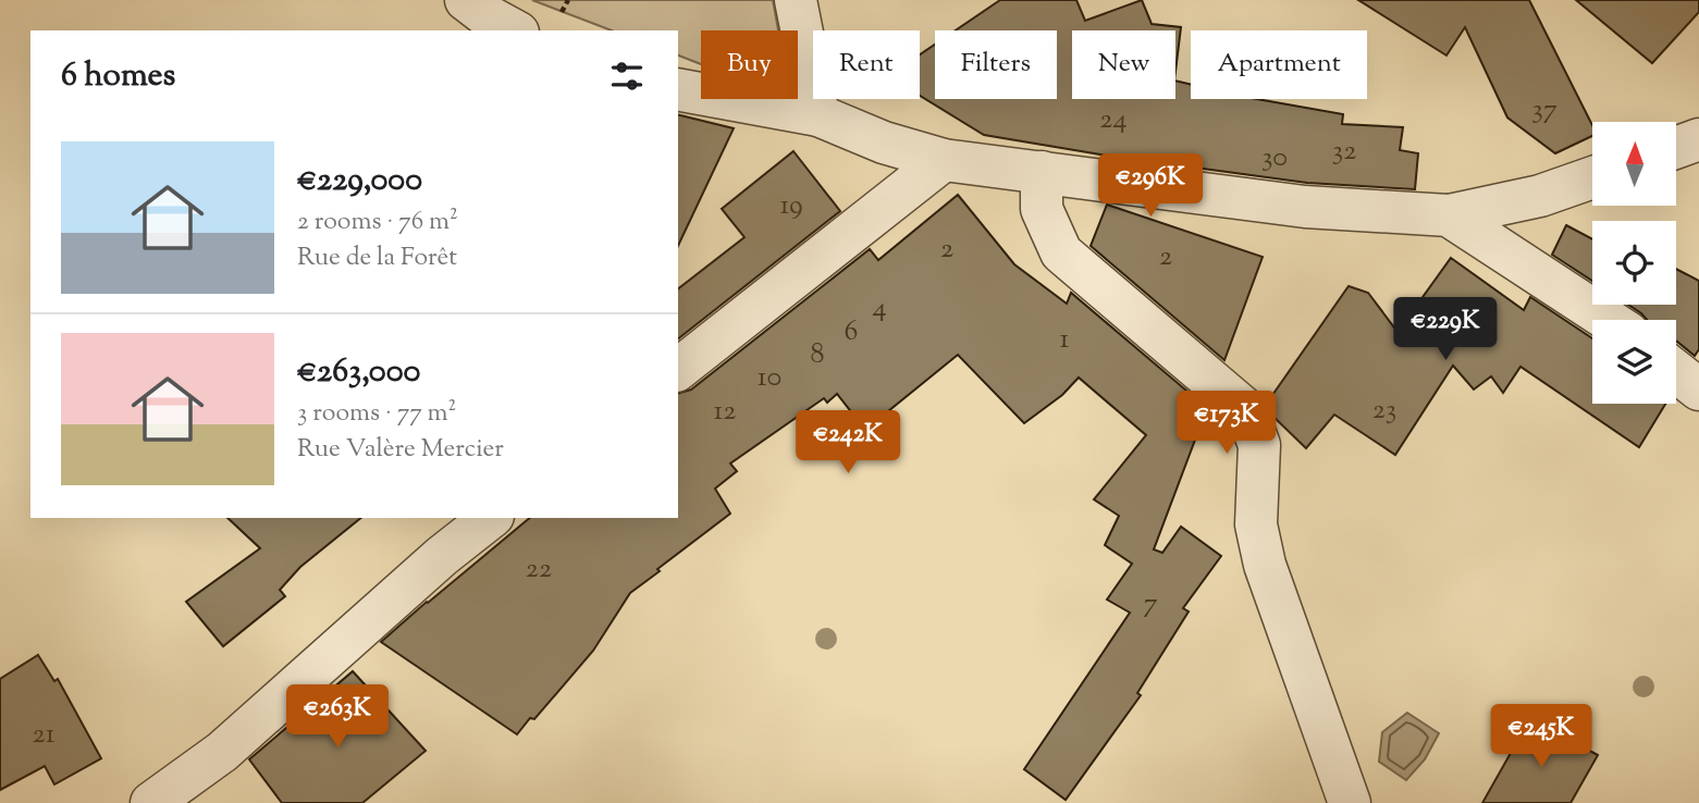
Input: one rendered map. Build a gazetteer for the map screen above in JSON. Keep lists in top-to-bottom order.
{
  "house_numbers": [
    "37",
    "24",
    "32",
    "30",
    "19",
    "2",
    "2",
    "4",
    "6",
    "1",
    "8",
    "10",
    "23",
    "12",
    "22",
    "7",
    "21"
  ],
  "north": "top",
  "page": {
    "chip": [
      "Buy",
      "Rent",
      "Filters",
      "New",
      "Apartment"
    ],
    "heading": "6 homes",
    "list": [
      {
        "name": "€229,000",
        "note": "2 rooms · 76 m² · Rue de la Forêt"
      },
      {
        "name": "€263,000",
        "note": "3 rooms · 77 m² · Rue Valère Mercier"
      }
    ],
    "price": [
      "€296K",
      "€229K",
      "€173K",
      "€242K",
      "€263K",
      "€245K"
    ]
  }
}
